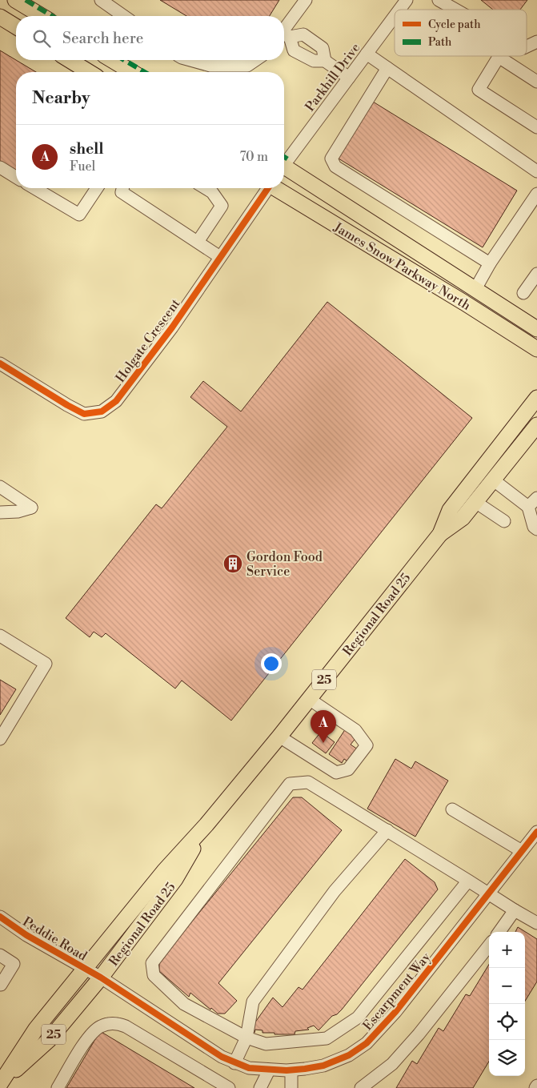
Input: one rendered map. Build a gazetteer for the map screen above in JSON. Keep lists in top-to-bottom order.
{
  "streets": {
    "main road": ["James Snow Parkway North", "Regional Road 25", "25"],
    "street": [
      "Parkhill Drive",
      "Holgate Crescent",
      "Peddie Road",
      "Escarpment Way"
    ]
  },
  "crossings": [
    ["Regional Road 25", "Peddie Road"],
    ["Regional Road 25", "Escarpment Way"],
    ["Peddie Road", "Escarpment Way"]
  ],
  "places": {
    "building": ["Gordon Food Service"]
  },
  "legend": ["Cycle path", "Path"],
  "page": {
    "search": "Search here",
    "heading": "Nearby",
    "list": [
      {
        "mark": "A",
        "name": "shell",
        "note": "Fuel",
        "value": "70 m"
      }
    ],
    "pins": "A",
    "map_buttons": ["+", "−"]
  }
}
